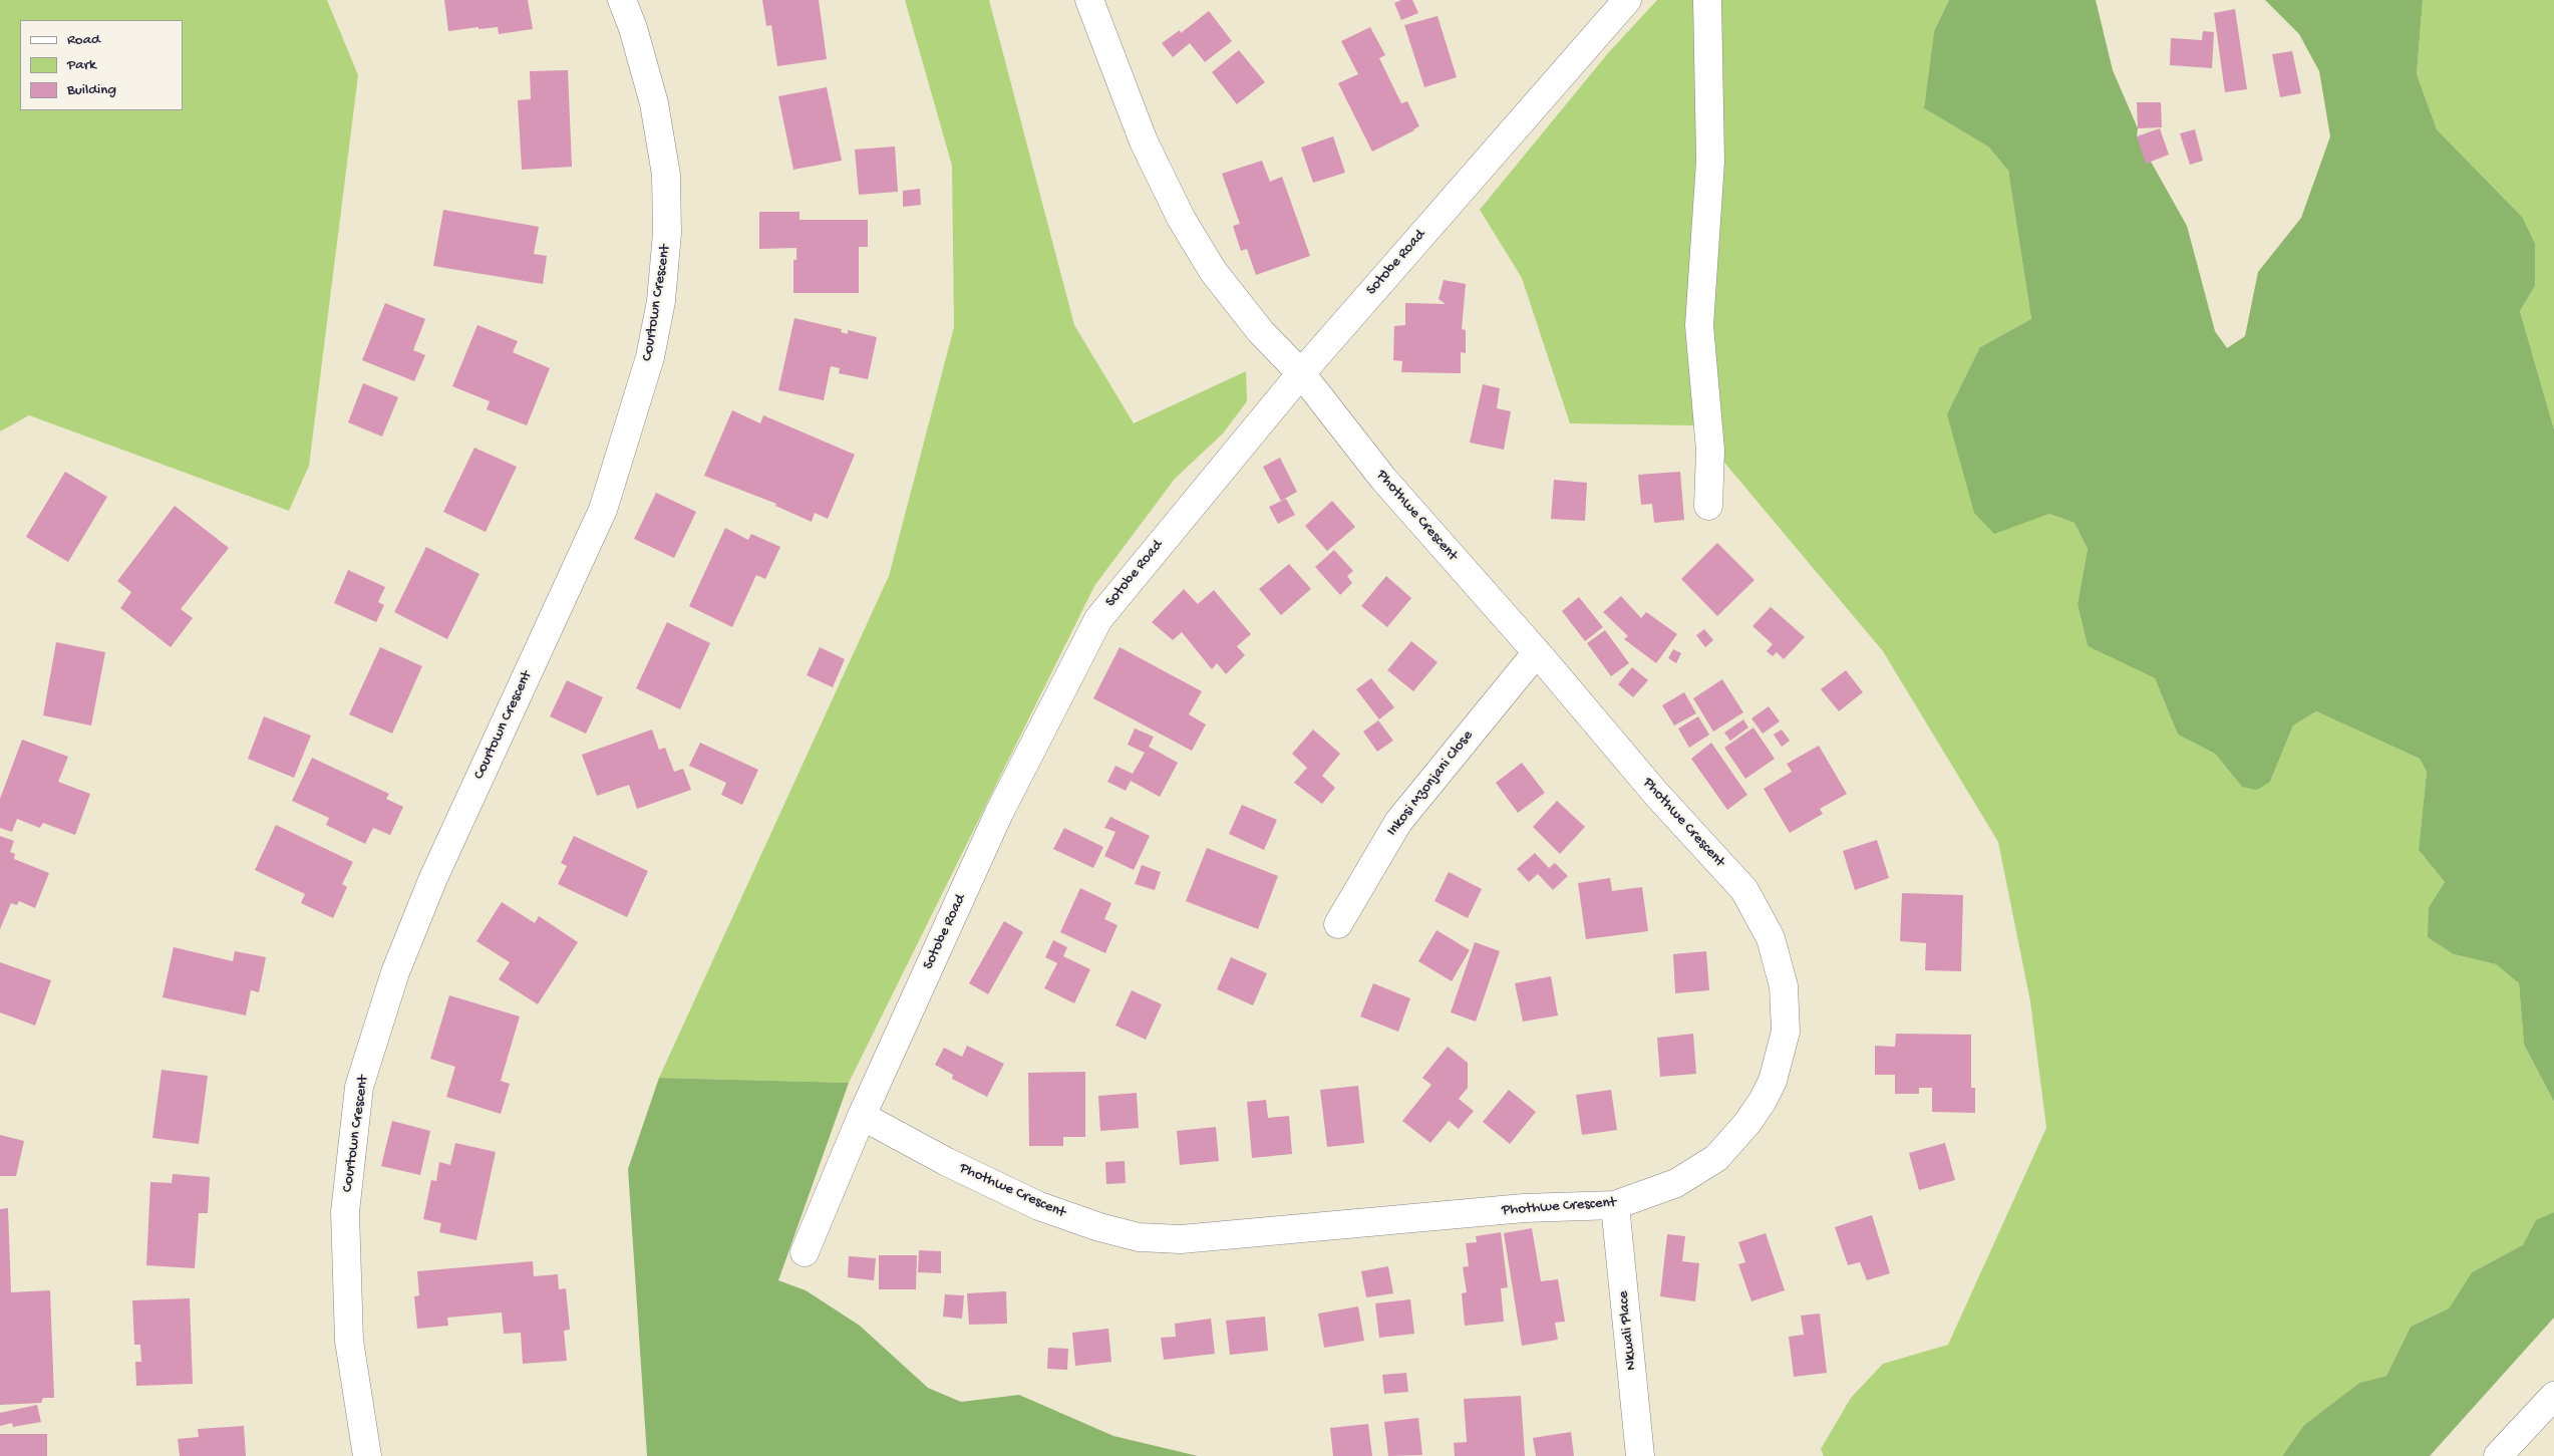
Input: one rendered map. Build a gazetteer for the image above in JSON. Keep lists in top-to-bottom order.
{
  "streets": {
    "street": [
      "Sotobe Road",
      "Courtown Crescent",
      "Phothwe Crescent",
      "Inkosi Mzonjani Close",
      "Nkwali Place"
    ]
  },
  "crossings": [
    ["Sotobe Road", "Phothwe Crescent"],
    ["Phothwe Crescent", "Inkosi Mzonjani Close"],
    ["Phothwe Crescent", "Nkwali Place"]
  ],
  "legend": ["Road", "Park", "Building"]
}
